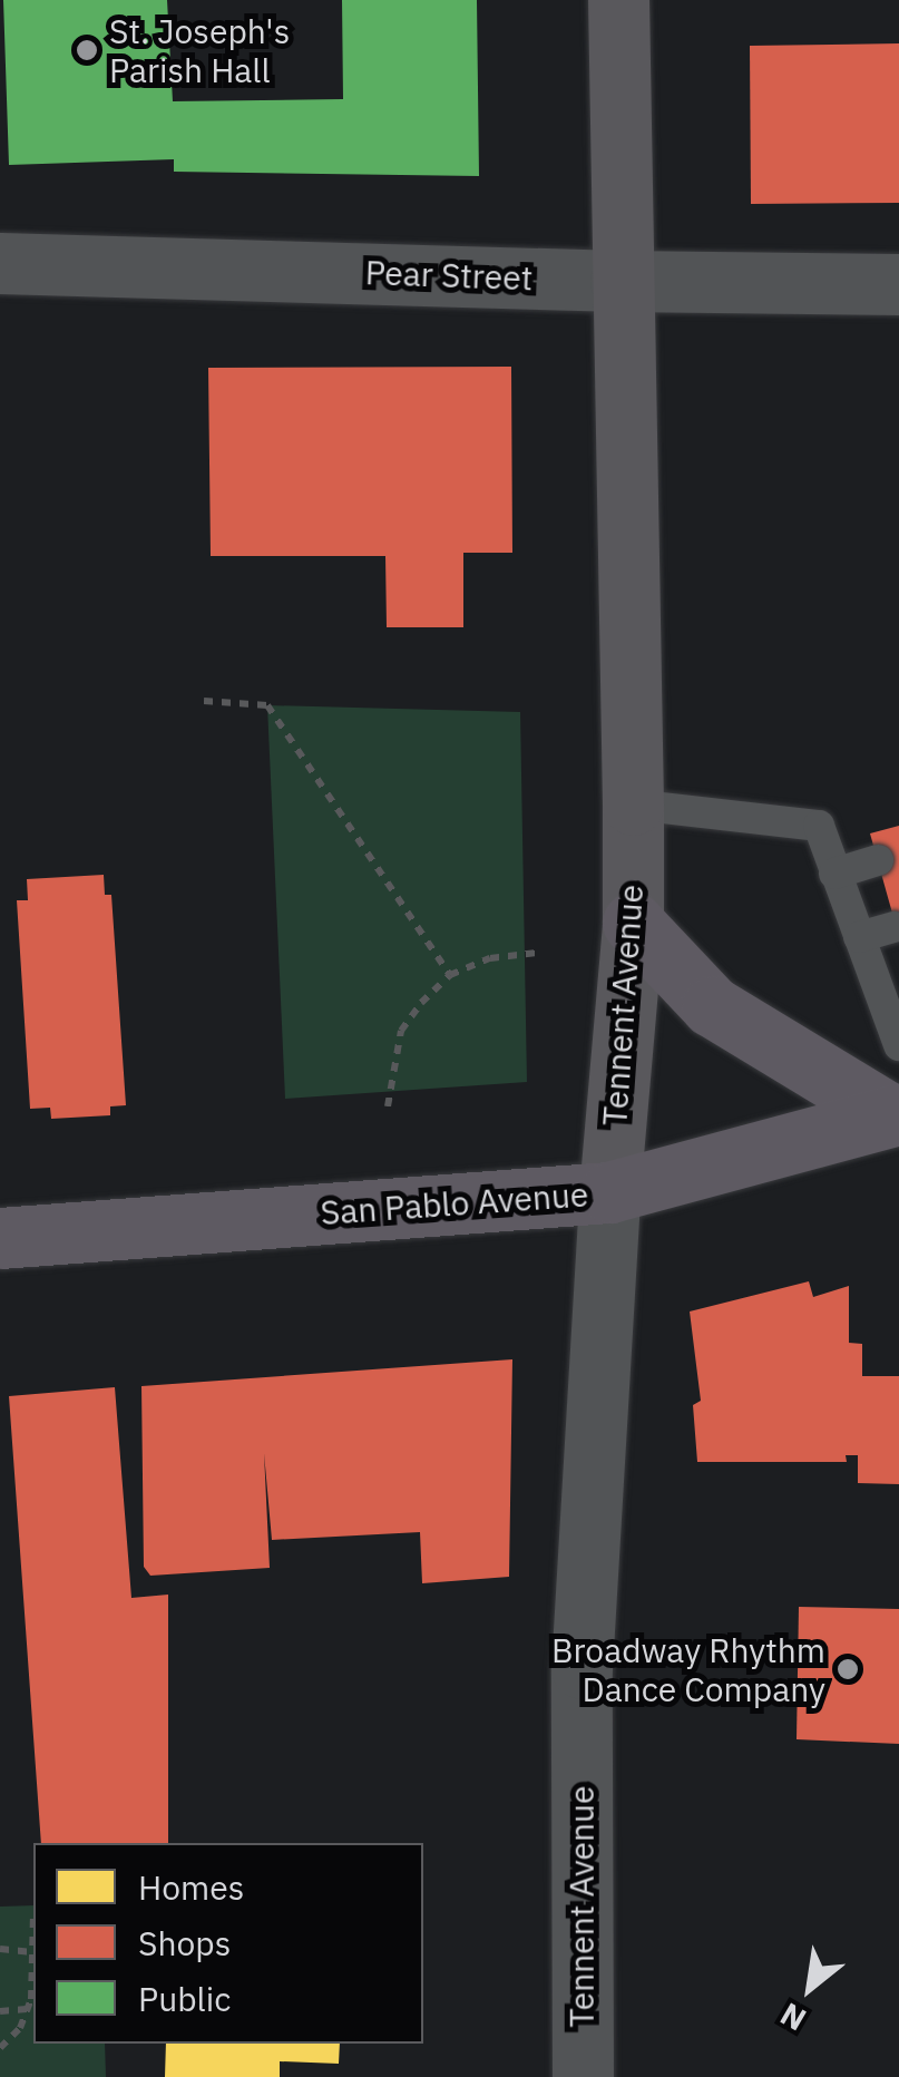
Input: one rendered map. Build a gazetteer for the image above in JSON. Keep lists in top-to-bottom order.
{
  "streets": {
    "main road": ["Tennent Avenue", "San Pablo Avenue"],
    "street": ["Pear Street"]
  },
  "crossings": [
    ["Pear Street", "Tennent Avenue"],
    ["Tennent Avenue", "San Pablo Avenue"]
  ],
  "places": ["St. Joseph's Parish Hall", "Broadway Rhythm Dance Company"],
  "legend": ["Homes", "Shops", "Public"],
  "north": "bottom left"
}
